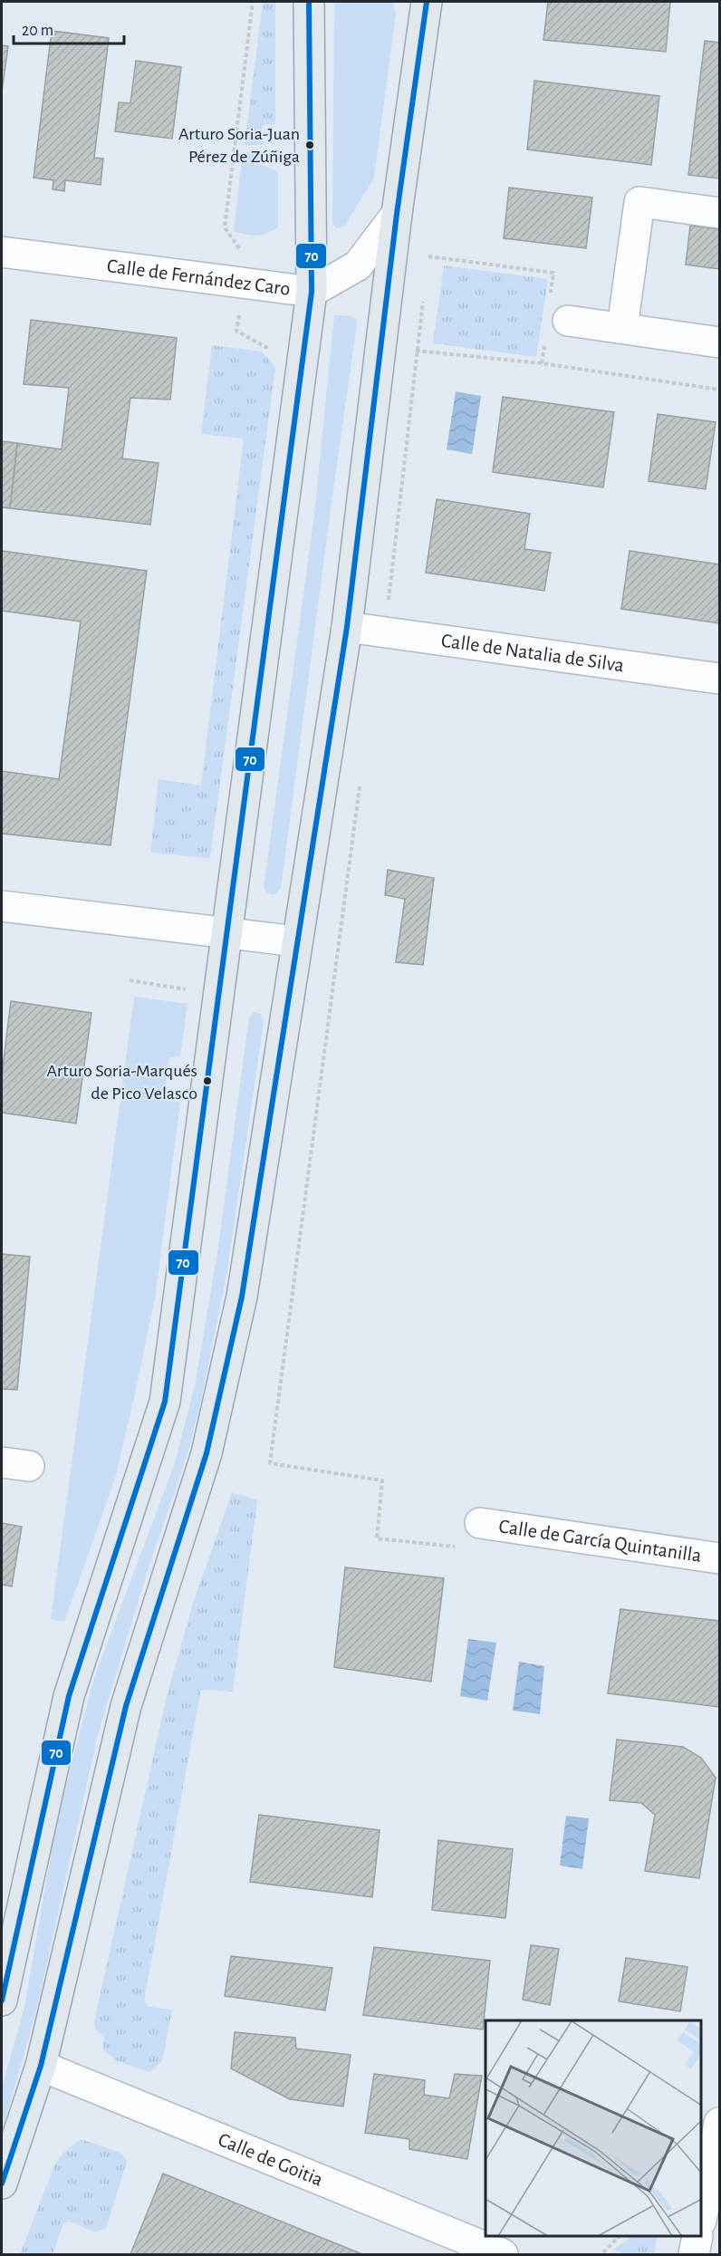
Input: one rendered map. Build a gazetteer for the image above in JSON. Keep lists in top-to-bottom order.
{
  "streets": {
    "street": [
      "Calle de Fernández Caro",
      "Calle de Natalia de Silva",
      "Calle de García Quintanilla",
      "Calle de Goitia"
    ]
  },
  "places": ["Arturo Soria-Juan Pérez de Zúñiga", "Arturo Soria-Marqués de Pico Velasco"],
  "lines": ["transit line 70"],
  "scale_bar": "20 m"
}
